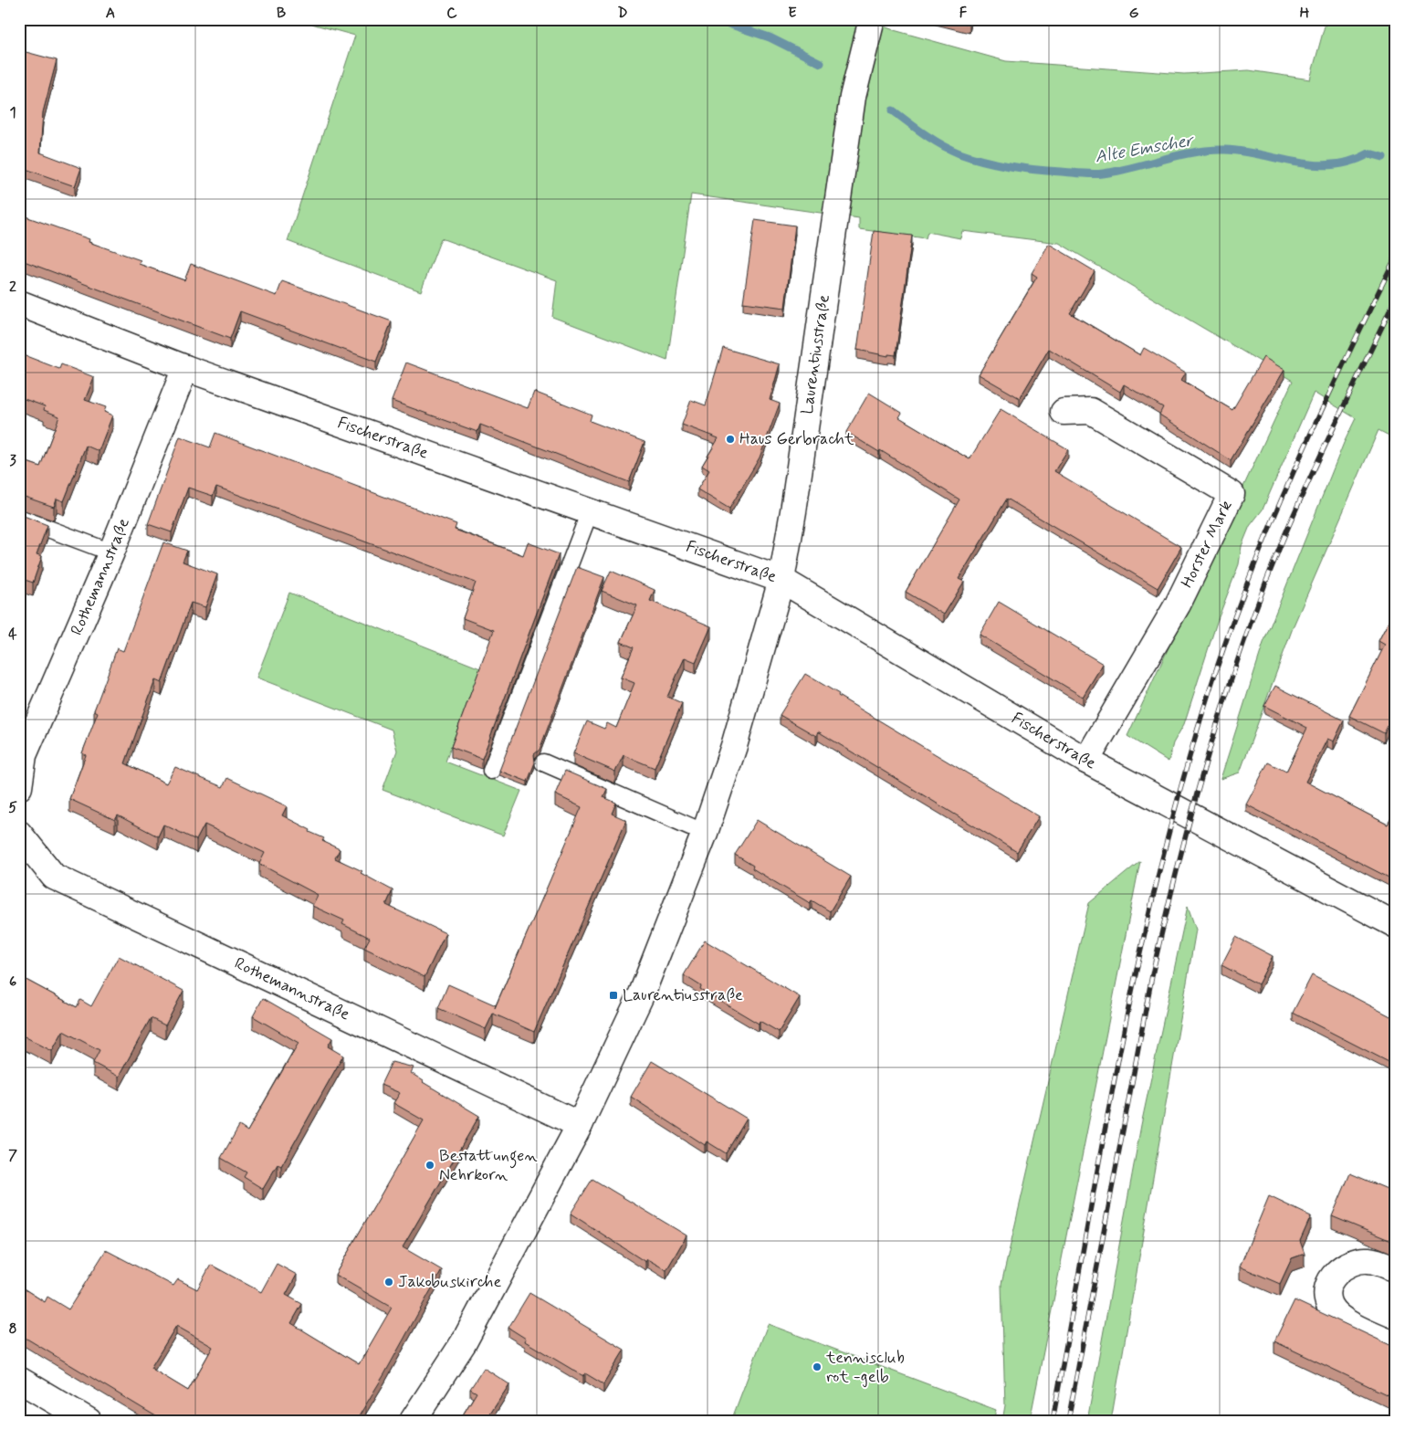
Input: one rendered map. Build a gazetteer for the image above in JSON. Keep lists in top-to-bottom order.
{
  "streets": {
    "street": [
      "Laurentiusstraße",
      "Fischerstraße",
      "Horster Mark",
      "Rothemannstraße"
    ]
  },
  "crossings": [
    ["Laurentiusstraße", "Fischerstraße"],
    ["Laurentiusstraße", "Rothemannstraße"],
    ["Fischerstraße", "Horster Mark"],
    ["Fischerstraße", "Rothemannstraße"]
  ],
  "water": ["Alte Emscher"],
  "places": {
    "other": [
      "Haus Gerbracht",
      "Bestattungen Nehrkorn",
      "Jakobuskirche",
      "tennisclub rot -gelb"
    ],
    "transit": ["Laurentiusstraße"]
  },
  "grid": {
    "columns": [
      "A",
      "B",
      "C",
      "D",
      "E",
      "F",
      "G",
      "H"
    ],
    "rows": [
      "1",
      "2",
      "3",
      "4",
      "5",
      "6",
      "7",
      "8"
    ]
  }
}
